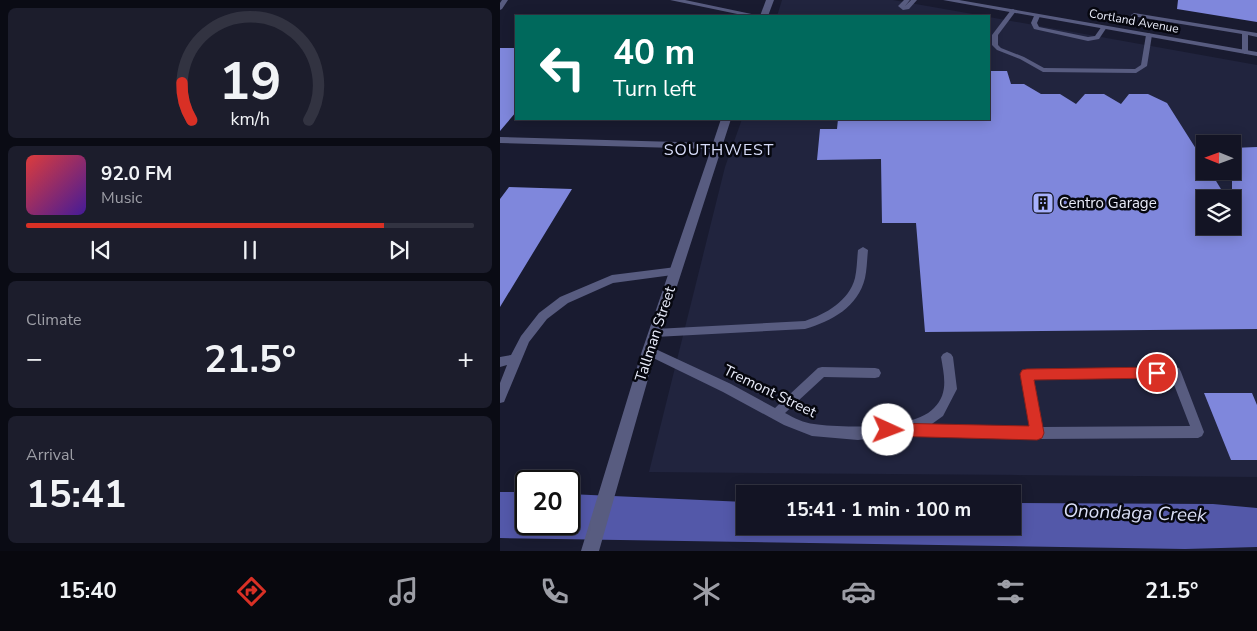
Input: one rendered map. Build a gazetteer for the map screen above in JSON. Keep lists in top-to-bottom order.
{
  "streets": {
    "street": ["Cortland Avenue", "Tallman Street"],
    "lane": ["Tremont Street"]
  },
  "crossings": [
    ["Tallman Street", "Tremont Street"]
  ],
  "districts": ["SOUTHWEST"],
  "water": ["Onondaga Creek"],
  "places": {
    "building": ["Centro Garage"]
  },
  "north": "left",
  "page": {
    "turn": ["40 m", "Turn left"],
    "song": ["92.0 FM", "Music"],
    "tile": [
      "Climate",
      ["Arrival", "15:41"]
    ],
    "heat": ["−", "21.5°", "+"],
    "limit": "20",
    "trip": "15:41 · 1 min · 100 m",
    "tabs": ["15:40", "21.5°"],
    "gauge": ["19", "km/h"]
  }
}
